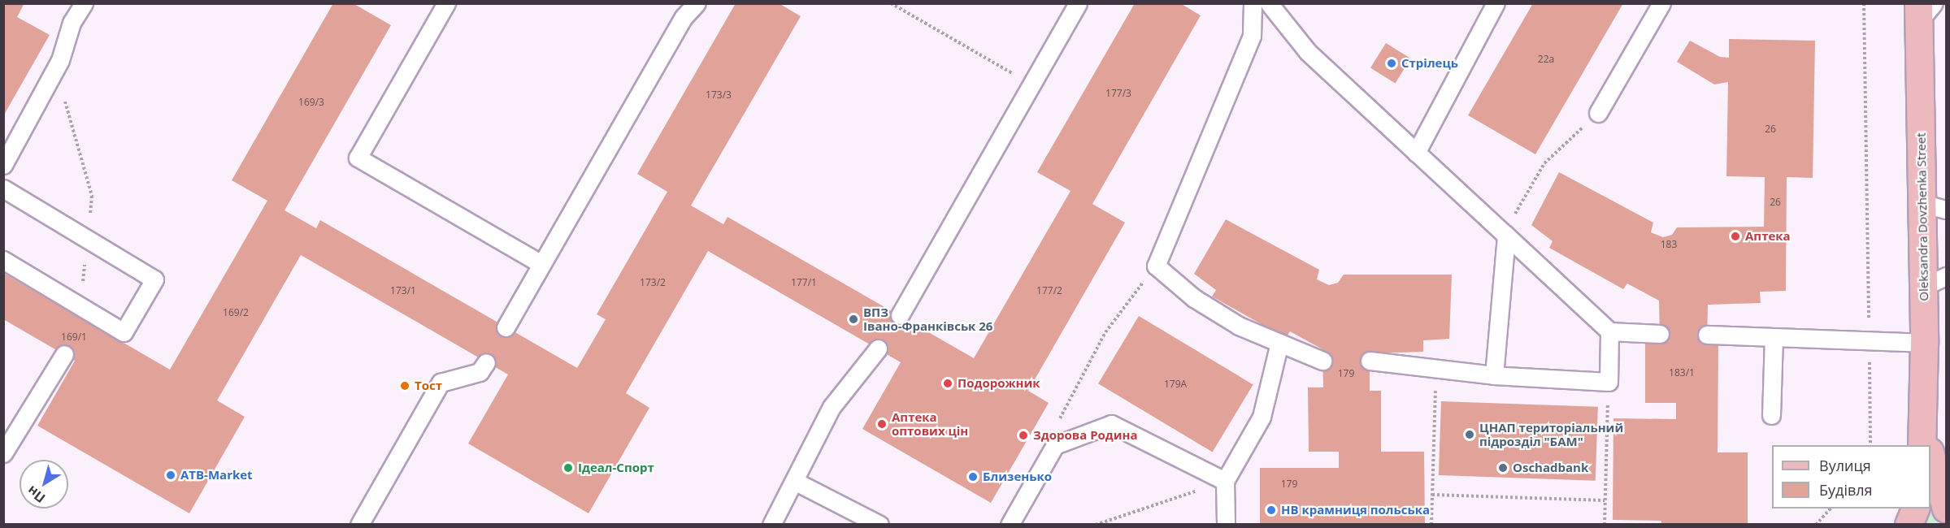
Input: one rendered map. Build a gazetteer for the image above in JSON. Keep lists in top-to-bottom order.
{
  "streets": {
    "main road": ["Oleksandra Dovzhenka Street"]
  },
  "places": [
    "Стрілець",
    "Аптека",
    "ВПЗ Івано-Франківськ 26",
    "Подорожник",
    "Тост",
    "Аптека оптових цін",
    "ЦНАП територіальний підрозділ \"БАМ\"",
    "Здорова Родина",
    "Ідеал-Спорт",
    "Oschadbank",
    "ATB-Market",
    "Близенько",
    "НВ крамниця польська"
  ],
  "house_numbers": [
    "22а",
    "177/3",
    "173/3",
    "169/3",
    "26",
    "26",
    "183",
    "173/2",
    "177/1",
    "173/1",
    "177/2",
    "169/2",
    "169/1",
    "183/1",
    "179",
    "179А",
    "179"
  ],
  "legend": ["Вулиця", "Будівля"],
  "north": "bottom left"
}
